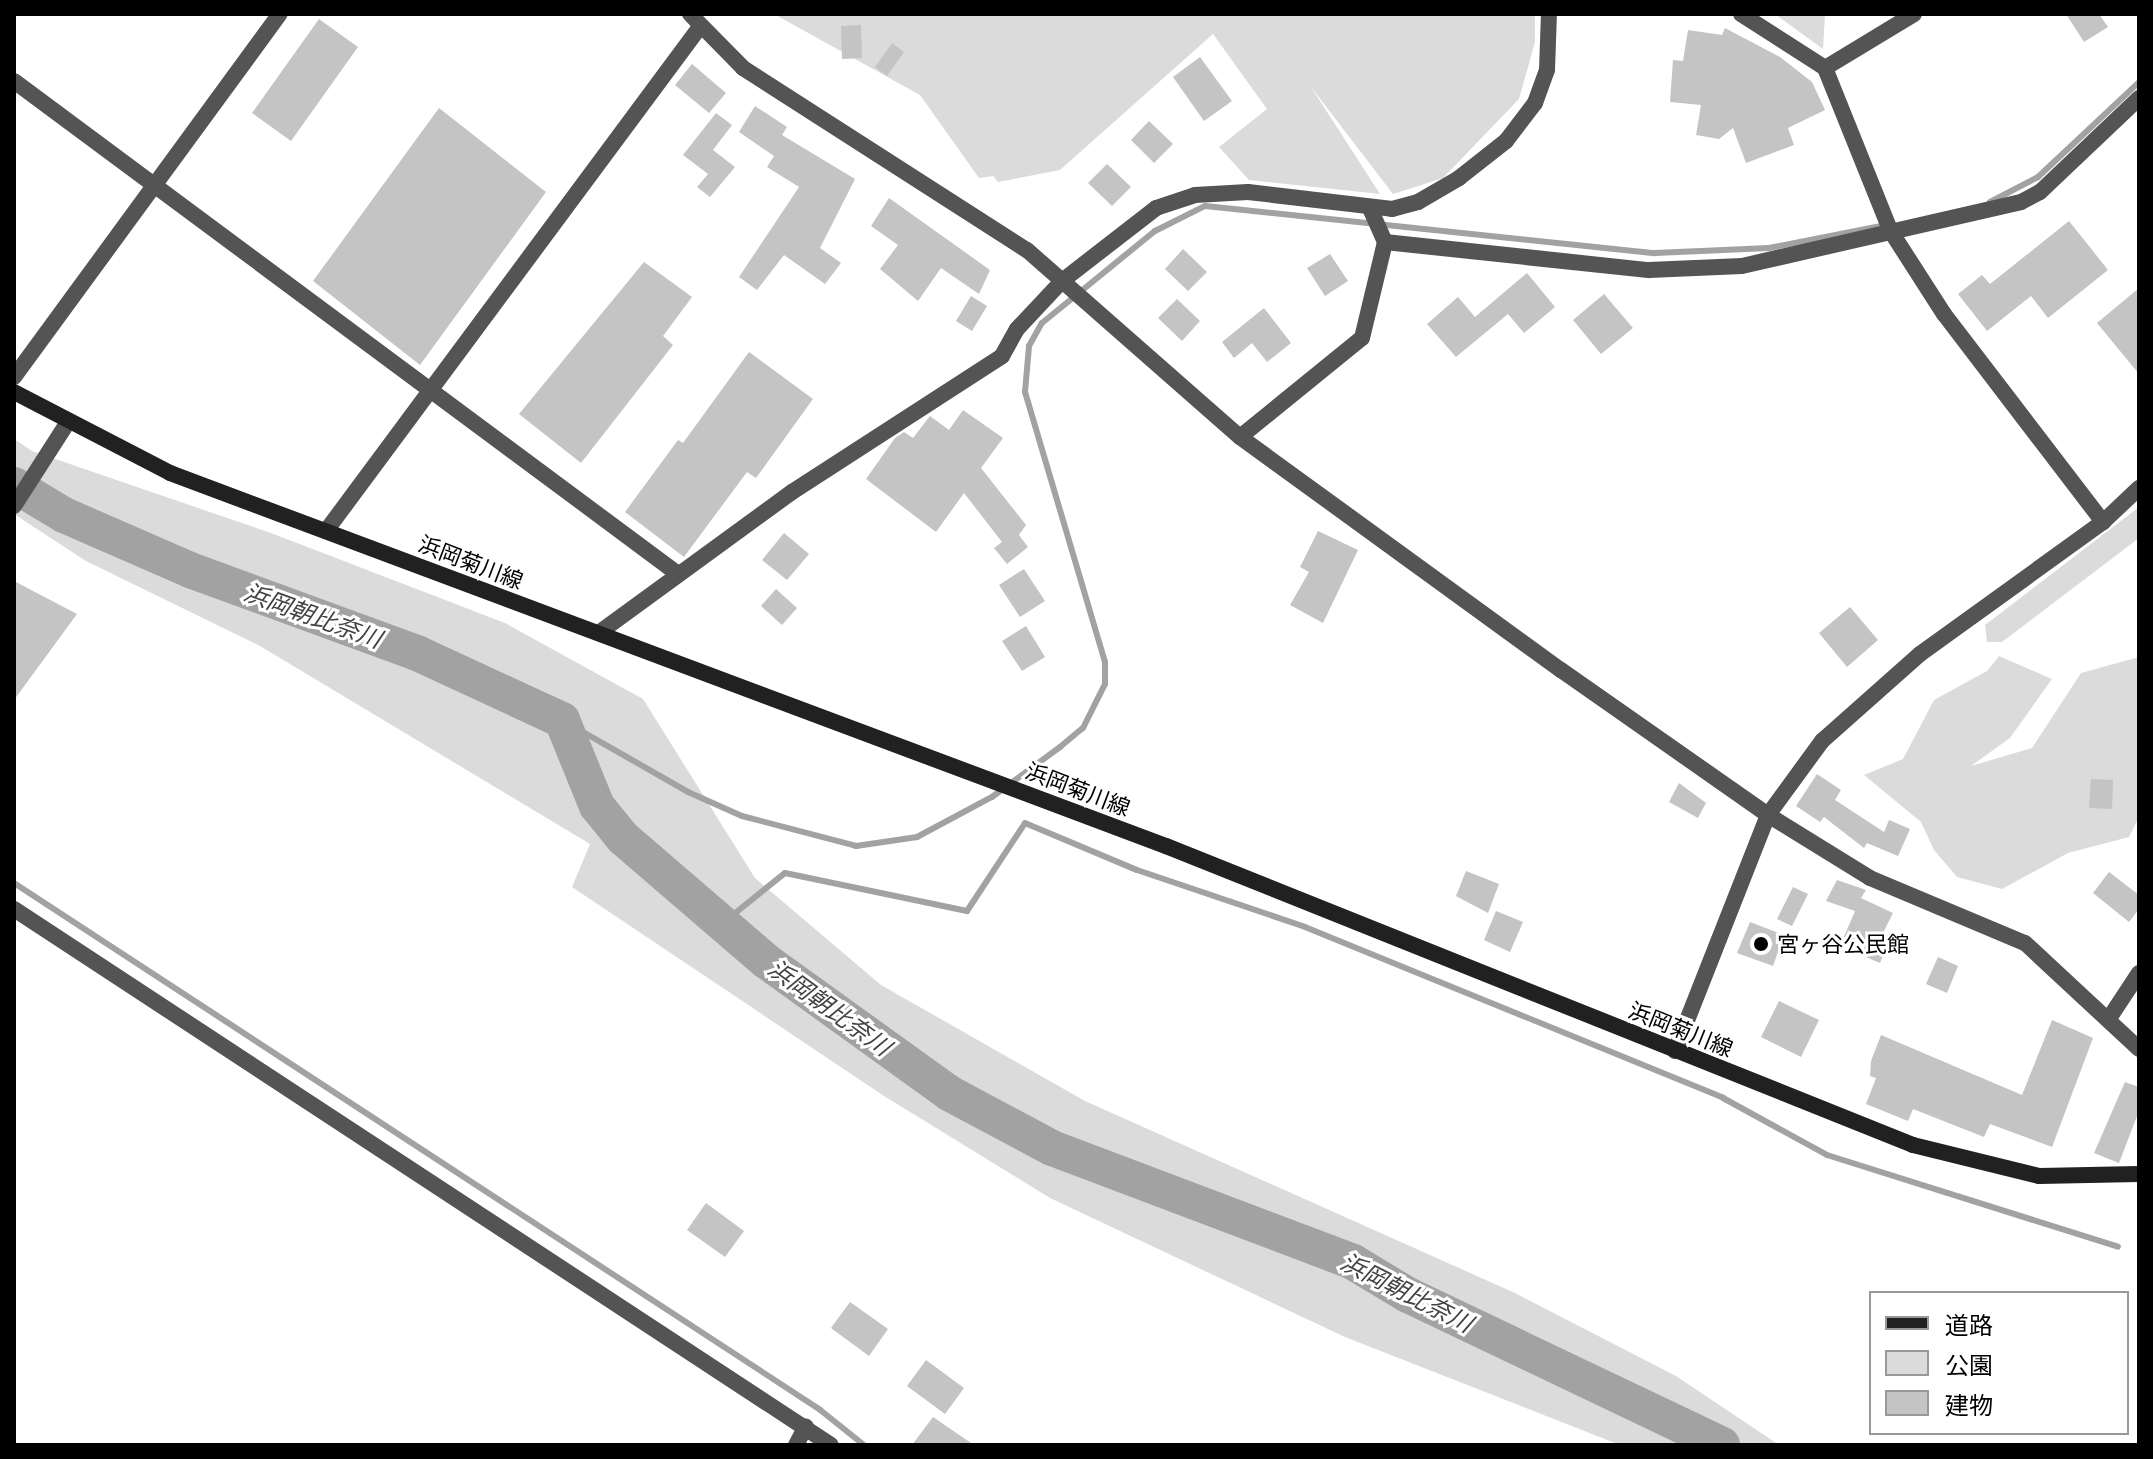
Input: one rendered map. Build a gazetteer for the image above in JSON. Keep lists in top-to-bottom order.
{
  "streets": {
    "main road": ["浜岡菊川線"]
  },
  "water": ["浜岡朝比奈川"],
  "places": ["宮ヶ谷公民館"],
  "legend": ["道路", "公園", "建物"]
}
